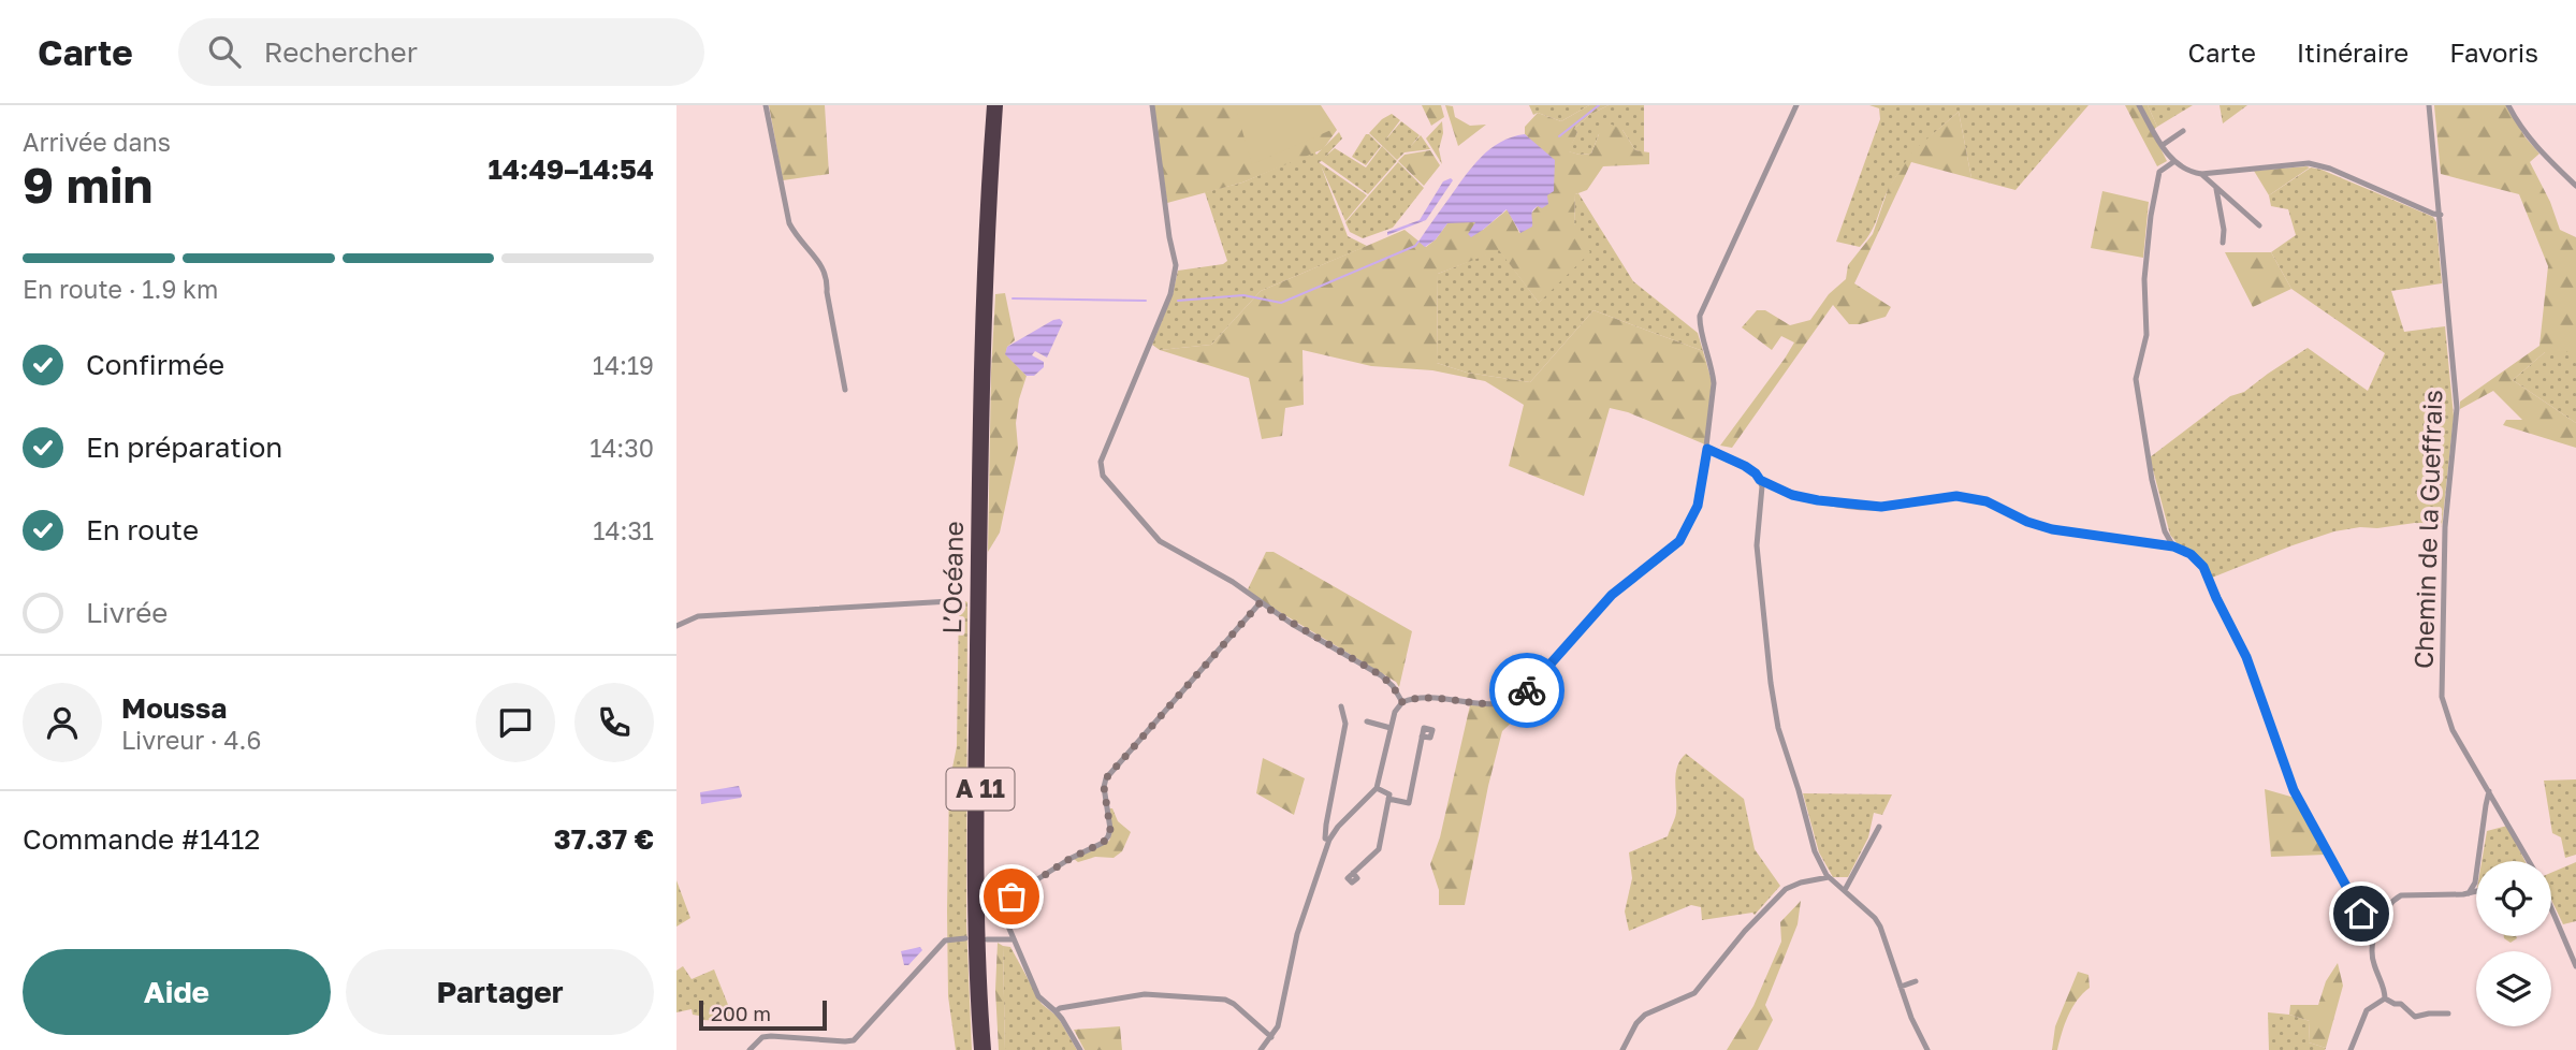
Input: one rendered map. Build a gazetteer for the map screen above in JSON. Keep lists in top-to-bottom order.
{
  "streets": {
    "highway": ["L’Océane", "A 11"],
    "street": ["Chemin de la Gueffrais"]
  },
  "scale_bar": "200 m",
  "page": {
    "header": "Carte",
    "search": "Rechercher",
    "nav": ["Carte", "Itinéraire", "Favoris"],
    "heading": ["9 min", "Arrivée dans", "14:49–14:54"],
    "panel": [
      "Moussa",
      "Livreur · 4.6",
      "Commande #1412",
      "37.37 €"
    ],
    "bar": "En route · 1.9 km",
    "list": [
      ["Confirmée", "14:19"],
      ["En préparation", "14:30"],
      ["En route", "14:31"],
      "Livrée"
    ],
    "buttons": ["Aide", "Partager"],
    "scale": "200 m"
  }
}
